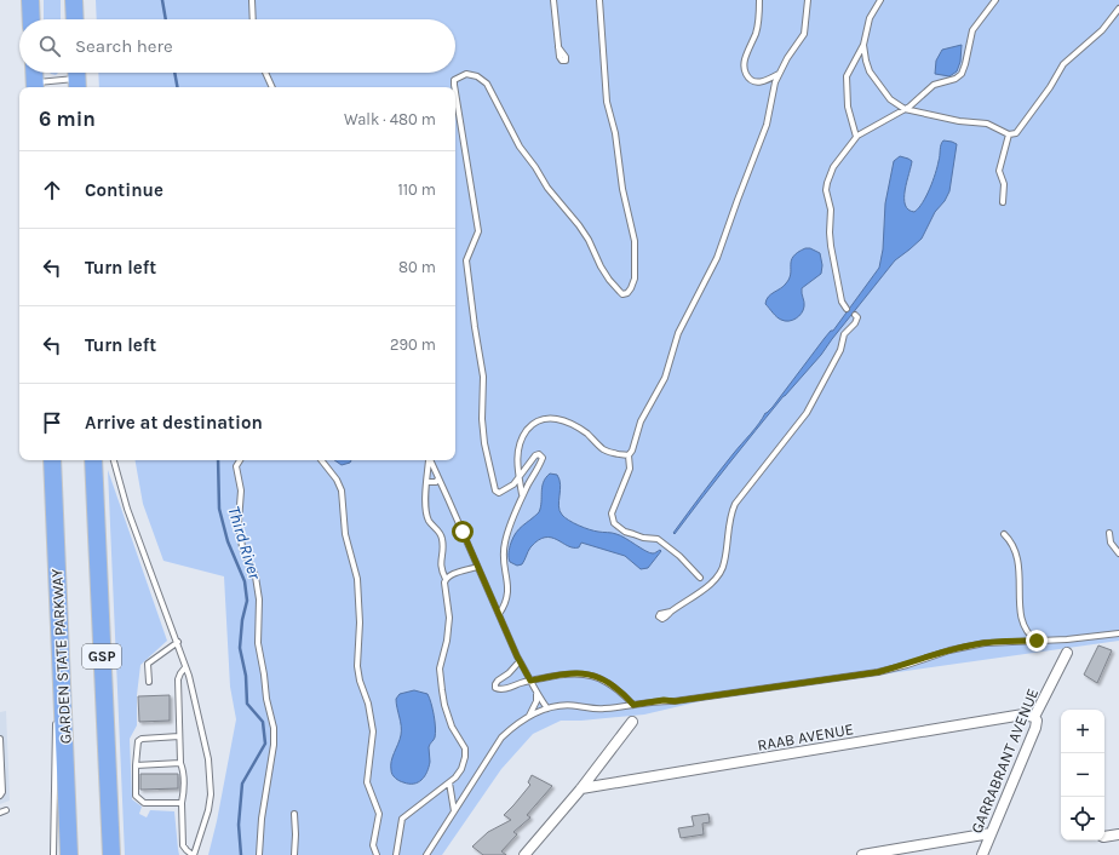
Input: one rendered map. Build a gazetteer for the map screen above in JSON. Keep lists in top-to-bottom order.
{
  "streets": {
    "highway": ["GARDEN STATE PARKWAY", "GSP"],
    "street": ["RAAB AVENUE", "GARRABRANT AVENUE"]
  },
  "crossings": [
    ["RAAB AVENUE", "GARRABRANT AVENUE"]
  ],
  "water": ["Third River"],
  "page": {
    "search": "Search here",
    "heading": ["6 min", "Walk · 480 m"],
    "list": [
      ["Continue", "110 m"],
      ["Turn left", "80 m"],
      ["Turn left", "290 m"],
      "Arrive at destination"
    ],
    "map_buttons": ["+", "−"]
  }
}
